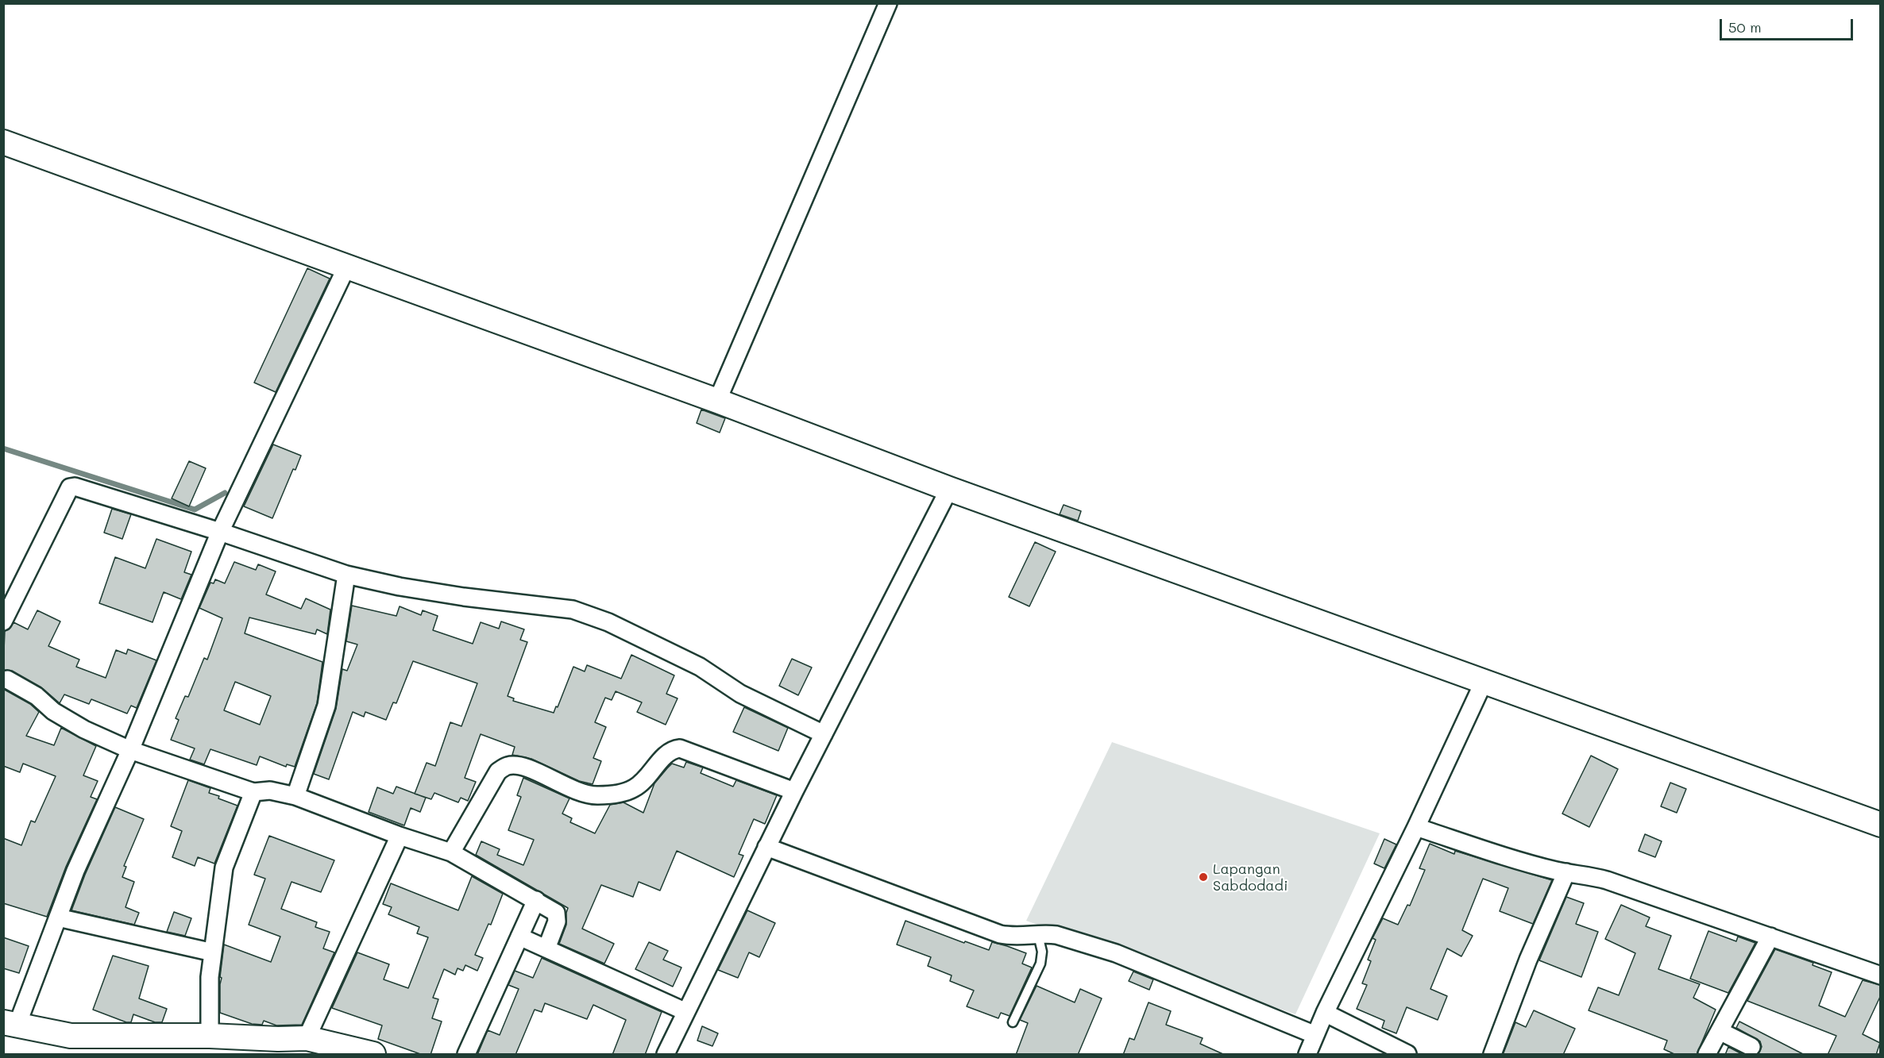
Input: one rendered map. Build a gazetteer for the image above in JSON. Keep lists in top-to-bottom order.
{
  "places": ["Lapangan Sabdodadi"],
  "scale_bar": "50 m"
}
